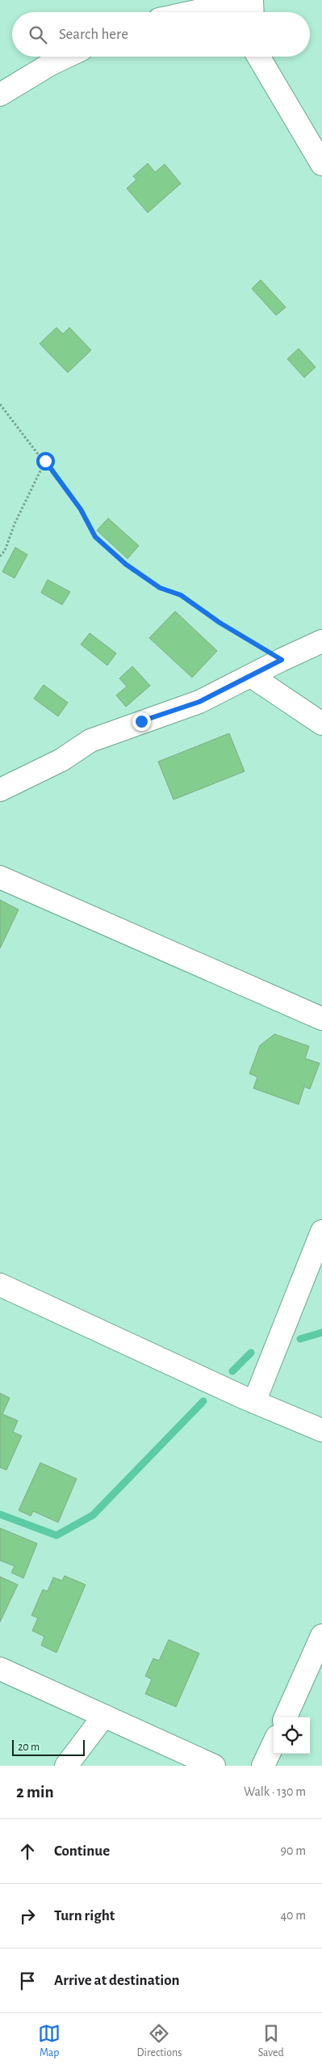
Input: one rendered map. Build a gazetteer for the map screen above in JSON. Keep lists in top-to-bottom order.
{
  "scale_bar": "20 m",
  "page": {
    "search": "Search here",
    "scale": "20 m",
    "heading": ["2 min", "Walk · 130 m"],
    "list": [
      ["Continue", "90 m"],
      ["Turn right", "40 m"],
      "Arrive at destination"
    ],
    "nav": ["Map", "Directions", "Saved"]
  }
}
